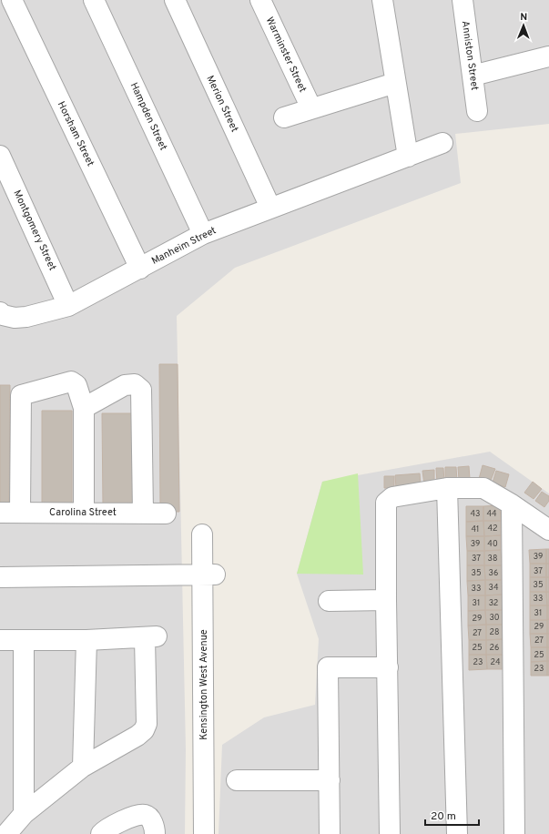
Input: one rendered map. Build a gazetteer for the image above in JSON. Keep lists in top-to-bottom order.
{
  "streets": {
    "street": [
      "Warminster Street",
      "Anniston Street",
      "Merion Street",
      "Hampden Street",
      "Horsham Street",
      "Montgomery Street",
      "Manheim Street",
      "Carolina Street",
      "Kensington West Avenue"
    ]
  },
  "crossings": [
    ["Merion Street", "Manheim Street"],
    ["Hampden Street", "Manheim Street"],
    ["Horsham Street", "Manheim Street"],
    ["Montgomery Street", "Manheim Street"]
  ],
  "house_numbers": [
    "43",
    "44",
    "42",
    "41",
    "39",
    "40",
    "39",
    "37",
    "38",
    "37",
    "35",
    "36",
    "35",
    "34",
    "33",
    "33",
    "31",
    "32",
    "31",
    "30",
    "29",
    "29",
    "28",
    "27",
    "27",
    "25",
    "26",
    "25",
    "23",
    "24",
    "23"
  ],
  "scale_bar": "20 m",
  "north": "top"
}
